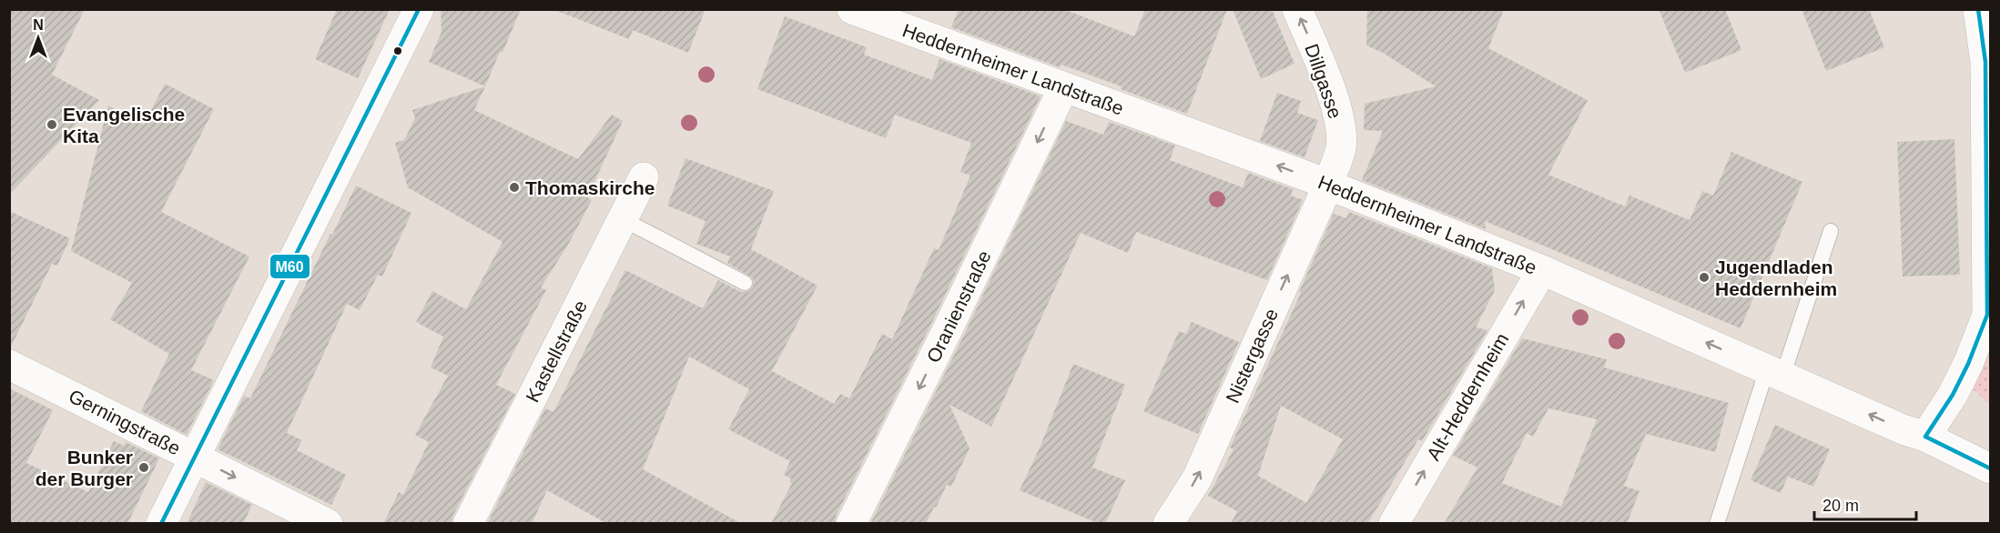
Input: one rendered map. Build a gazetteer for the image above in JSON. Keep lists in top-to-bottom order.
{
  "streets": {
    "street": [
      "Heddernheimer Landstraße",
      "Dillgasse",
      "Oranienstraße",
      "Kastellstraße",
      "Nistergasse",
      "Alt-Heddernheim",
      "Gerningstraße"
    ]
  },
  "crossings": [
    ["Heddernheimer Landstraße", "Dillgasse"],
    ["Heddernheimer Landstraße", "Oranienstraße"],
    ["Heddernheimer Landstraße", "Nistergasse"],
    ["Heddernheimer Landstraße", "Alt-Heddernheim"],
    ["Dillgasse", "Nistergasse"]
  ],
  "one_way": [
    "Heddernheimer Landstraße",
    "Dillgasse",
    "Oranienstraße",
    "Nistergasse",
    "Alt-Heddernheim",
    "Gerningstraße"
  ],
  "places": [
    "Evangelische Kita",
    "Thomaskirche",
    "Jugendladen Heddernheim",
    "Bunker der Burger"
  ],
  "lines": ["transit line M60"],
  "scale_bar": "20 m",
  "north": "top"
}
